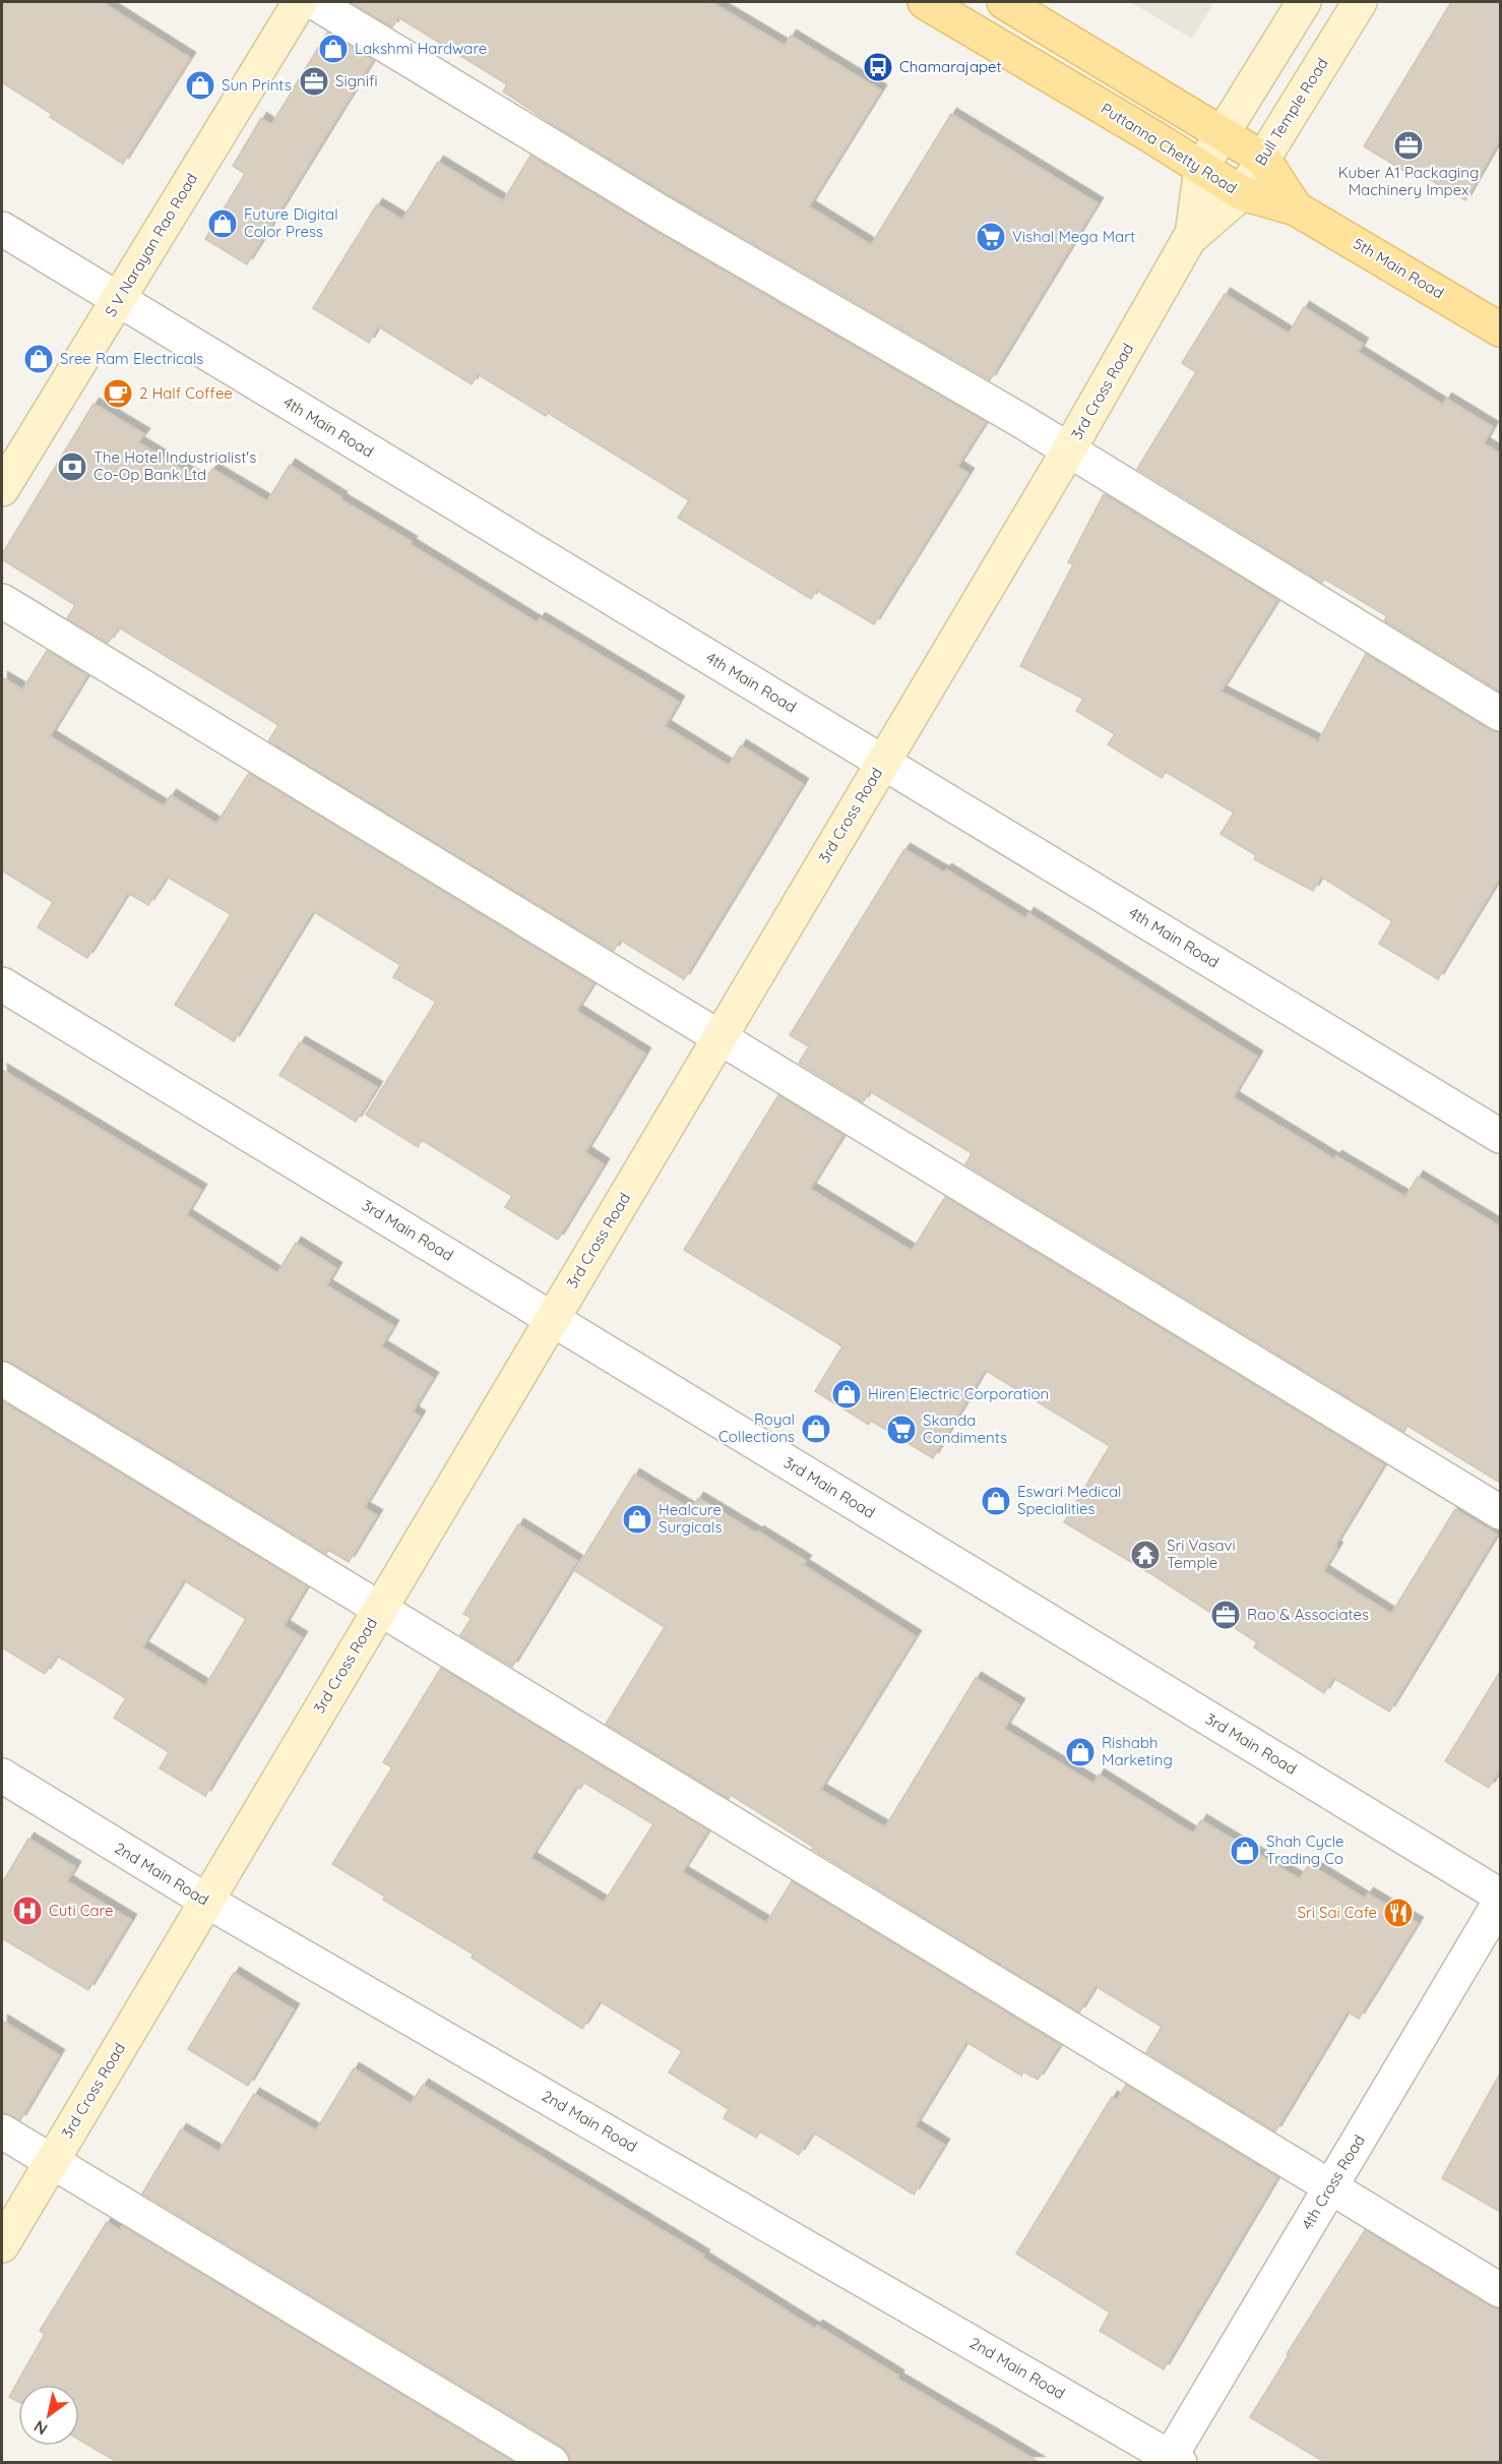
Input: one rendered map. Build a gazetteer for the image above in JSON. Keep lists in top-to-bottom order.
{
  "streets": {
    "main road": [
      "Bull Temple Road",
      "Puttanna Chetty Road",
      "S V Narayan Rao Road",
      "5th Main Road",
      "3rd Cross Road"
    ],
    "street": [
      "4th Main Road",
      "3rd Main Road",
      "2nd Main Road",
      "4th Cross Road"
    ]
  },
  "crossings": [
    ["Bull Temple Road", "Puttanna Chetty Road"],
    ["Bull Temple Road", "3rd Cross Road"],
    ["Puttanna Chetty Road", "5th Main Road"],
    ["S V Narayan Rao Road", "4th Main Road"],
    ["3rd Cross Road", "4th Main Road"],
    ["3rd Cross Road", "3rd Main Road"],
    ["3rd Cross Road", "2nd Main Road"],
    ["2nd Main Road", "4th Cross Road"]
  ],
  "places": {
    "shop": [
      "Lakshmi Hardware",
      "Sun Prints",
      "Future Digital Color Press",
      "Sree Ram Electricals",
      "Hiren Electric Corporation",
      "Royal Collections",
      "Eswari Medical Specialities",
      "Healcure Surgicals",
      "Rishabh Marketing",
      "Shah Cycle Trading Co"
    ],
    "bus stop": ["Chamarajapet"],
    "office": ["Signifi", "Kuber A1 Packaging Machinery Impex", "Rao & Associates"],
    "supermarket": ["Vishal Mega Mart", "Skanda Condiments"],
    "cafe": ["2 Half Coffee"],
    "bank": ["The Hotel Industrialist's Co-Op Bank Ltd"],
    "temple": ["Sri Vasavi Temple"],
    "hospital": ["Cuti Care"],
    "restaurant": ["Sri Sai Cafe"]
  },
  "north": "bottom left"
}
